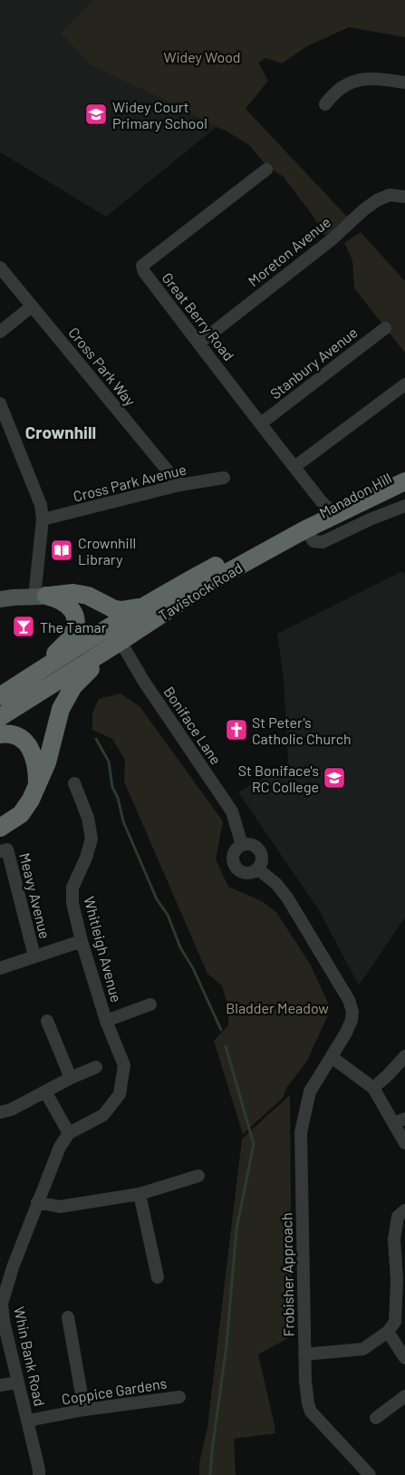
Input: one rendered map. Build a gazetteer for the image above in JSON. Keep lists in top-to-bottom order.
{
  "streets": {
    "highway": ["Manadon Hill", "Tavistock Road"],
    "street": [
      "Moreton Avenue",
      "Great Berry Road",
      "Stanbury Avenue",
      "Cross Park Way",
      "Cross Park Avenue",
      "Boniface Lane",
      "Meavy Avenue",
      "Whitleigh Avenue",
      "Frobisher Approach",
      "Whin Bank Road",
      "Coppice Gardens"
    ]
  },
  "crossings": [
    ["Moreton Avenue", "Great Berry Road"],
    ["Great Berry Road", "Stanbury Avenue"],
    ["Great Berry Road", "Manadon Hill"],
    ["Cross Park Way", "Cross Park Avenue"],
    ["Manadon Hill", "Tavistock Road"],
    ["Tavistock Road", "Boniface Lane"],
    ["Whitleigh Avenue", "Whin Bank Road"],
    ["Whin Bank Road", "Coppice Gardens"]
  ],
  "districts": ["Crownhill"],
  "parks": ["Widey Wood", "Bladder Meadow"],
  "places": {
    "school or university": ["Widey Court Primary School", "St Boniface's RC College"],
    "library": ["Crownhill Library"],
    "bar": ["The Tamar"],
    "church": ["St Peter's Catholic Church"]
  }
}
